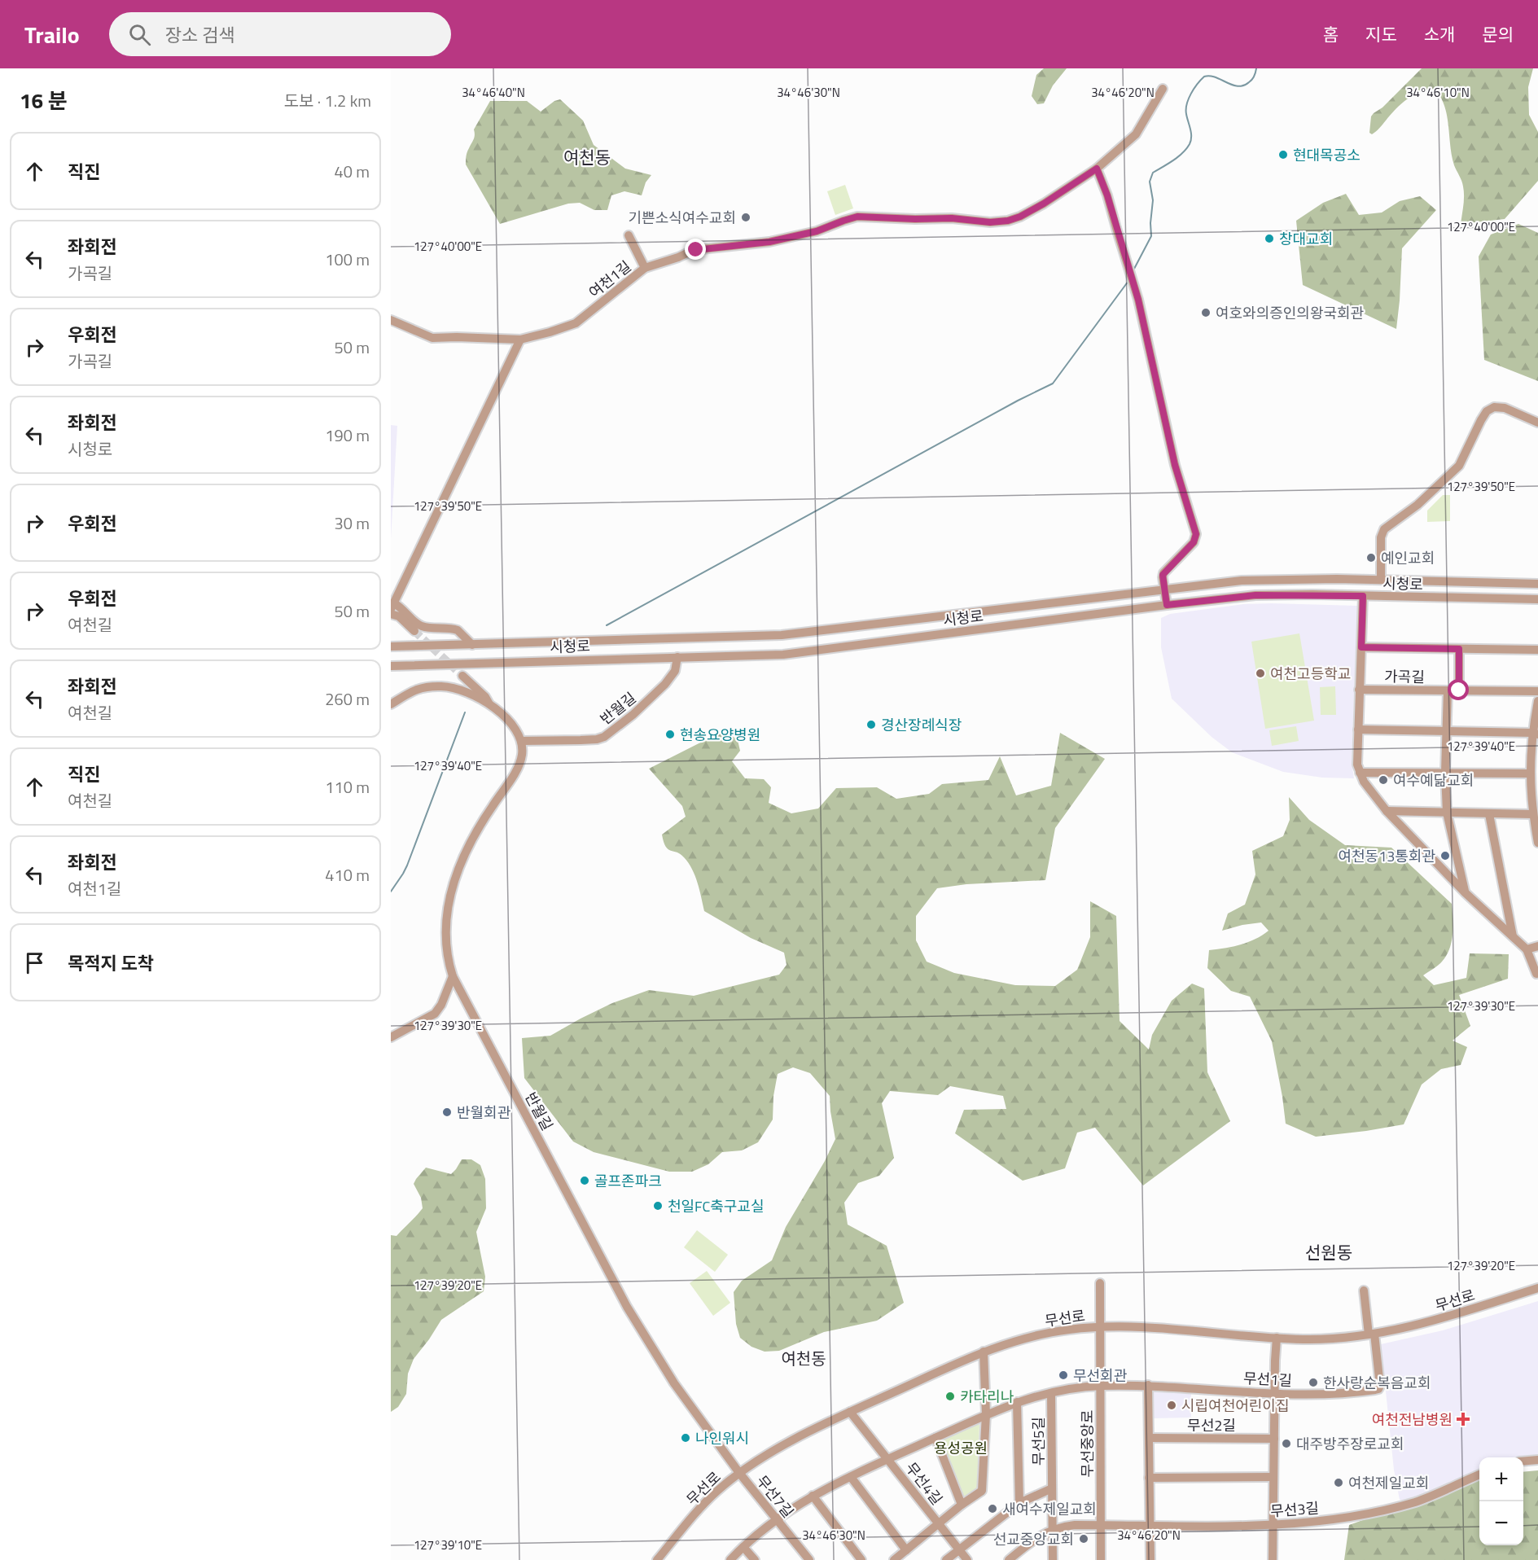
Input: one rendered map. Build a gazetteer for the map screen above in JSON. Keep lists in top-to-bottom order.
{
  "streets": {
    "street": [
      "여천1길",
      "시청로",
      "가곡길",
      "반월길",
      "무선로",
      "무선1길",
      "무선2길",
      "무선5길",
      "무선중앙로",
      "무선4길",
      "무선7길",
      "무선3길"
    ]
  },
  "crossings": [
    ["시청로", "반월길"],
    ["반월길", "무선로"],
    ["반월길", "무선7길"],
    ["무선로", "무선1길"],
    ["무선로", "무선중앙로"],
    ["무선로", "무선4길"],
    ["무선로", "무선7길"],
    ["무선1길", "무선중앙로"],
    ["무선1길", "무선4길"],
    ["무선5길", "무선4길"],
    ["무선5길", "무선3길"],
    ["무선중앙로", "무선4길"],
    ["무선중앙로", "무선3길"],
    ["무선4길", "무선7길"]
  ],
  "districts": ["여천동", "선원동", "여천동"],
  "parks": ["용성공원"],
  "places": {
    "other": [
      "현대목공소",
      "기쁜소식여수교회",
      "창대교회",
      "여호와의증인의왕국회관",
      "예인교회",
      "여천고등학교",
      "경산장례식장",
      "현송요양병원",
      "여수예닮교회",
      "여천동13통회관",
      "반월회관",
      "골프존파크",
      "천일FC축구교실",
      "무선회관",
      "한사랑순복음교회",
      "카타리나",
      "시립여천어린이집",
      "나인워시",
      "대주방주장로교회",
      "여천제일교회",
      "새여수제일교회",
      "선교중앙교회"
    ],
    "health": ["여천전남병원"]
  },
  "page": {
    "header": "Trailo",
    "search": "장소 검색",
    "nav": [
      "홈",
      "지도",
      "소개",
      "문의"
    ],
    "heading": ["16 분", "도보 · 1.2 km"],
    "list": [
      ["직진", "40 m"],
      ["좌회전", "가곡길", "100 m"],
      ["우회전", "가곡길", "50 m"],
      ["좌회전", "시청로", "190 m"],
      ["우회전", "30 m"],
      ["우회전", "여천길", "50 m"],
      ["좌회전", "여천길", "260 m"],
      ["직진", "여천길", "110 m"],
      ["좌회전", "여천1길", "410 m"],
      "목적지 도착"
    ],
    "map_buttons": ["+", "−"]
  },
  "coordinates": [
    "34°46'40\"N",
    "34°46'30\"N",
    "34°46'20\"N",
    "34°46'10\"N",
    "127°40'00\"E",
    "127°39'50\"E",
    "127°39'40\"E",
    "127°39'30\"E",
    "127°39'20\"E",
    "127°39'10\"E"
  ]
}
